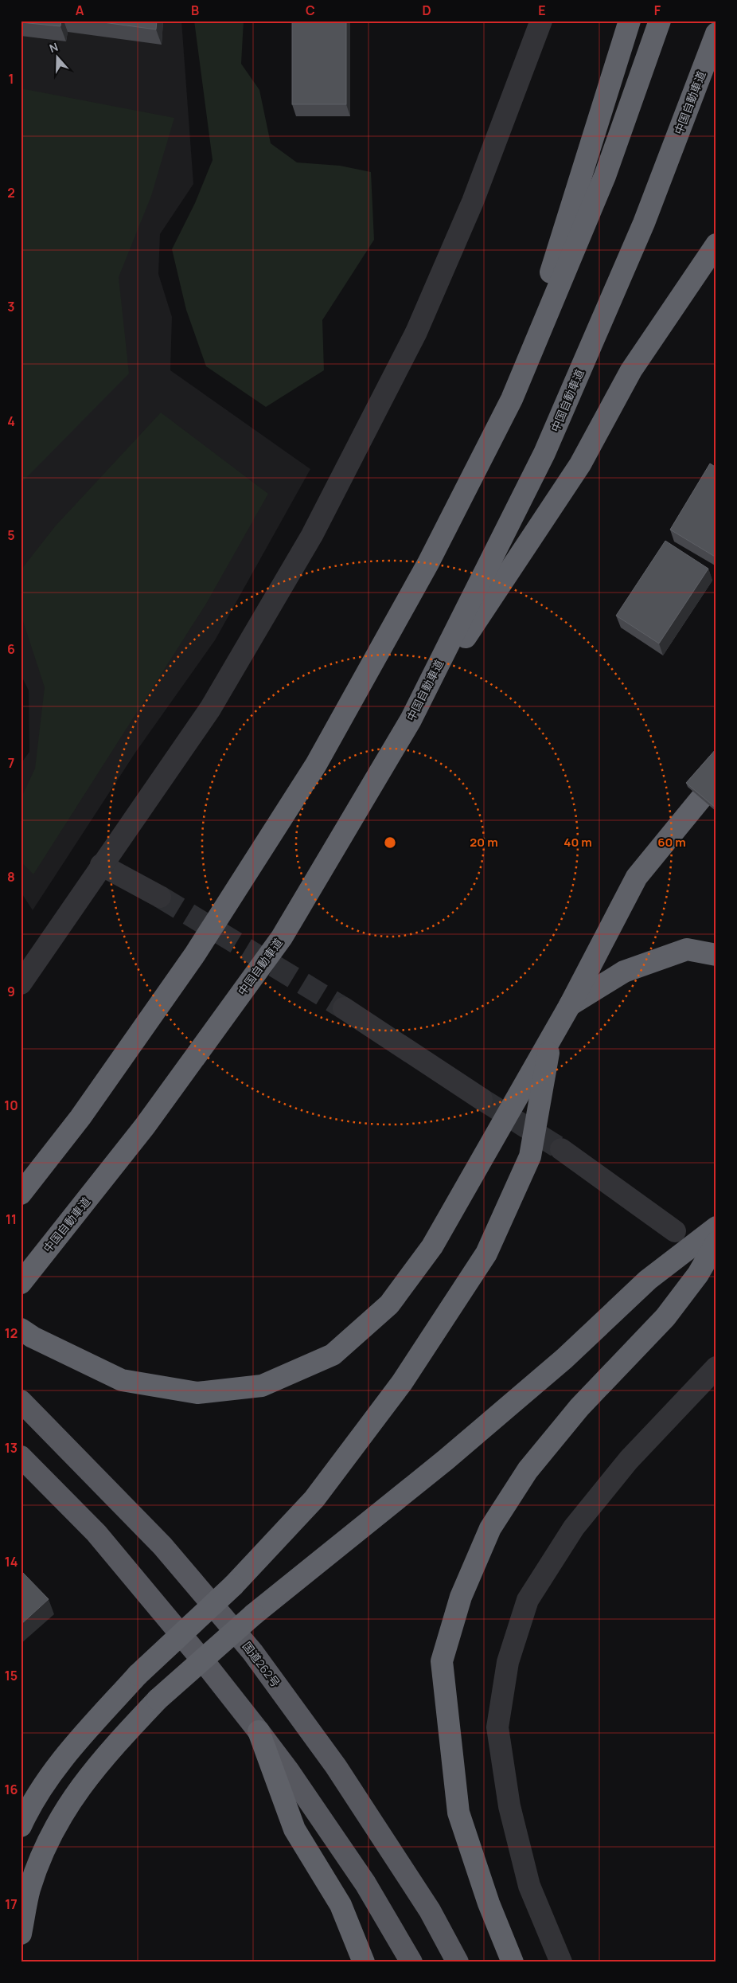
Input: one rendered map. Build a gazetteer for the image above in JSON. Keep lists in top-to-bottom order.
{
  "streets": {
    "highway": ["中国自動車道", "国道262号"]
  },
  "north": "top",
  "grid": {
    "columns": [
      "A",
      "B",
      "C",
      "D",
      "E",
      "F"
    ],
    "rows": [
      "1",
      "2",
      "3",
      "4",
      "5",
      "6",
      "7",
      "8",
      "9",
      "10",
      "11",
      "12",
      "13",
      "14",
      "15",
      "16",
      "17"
    ]
  },
  "rings": ["20 m", "40 m", "60 m"]
}
